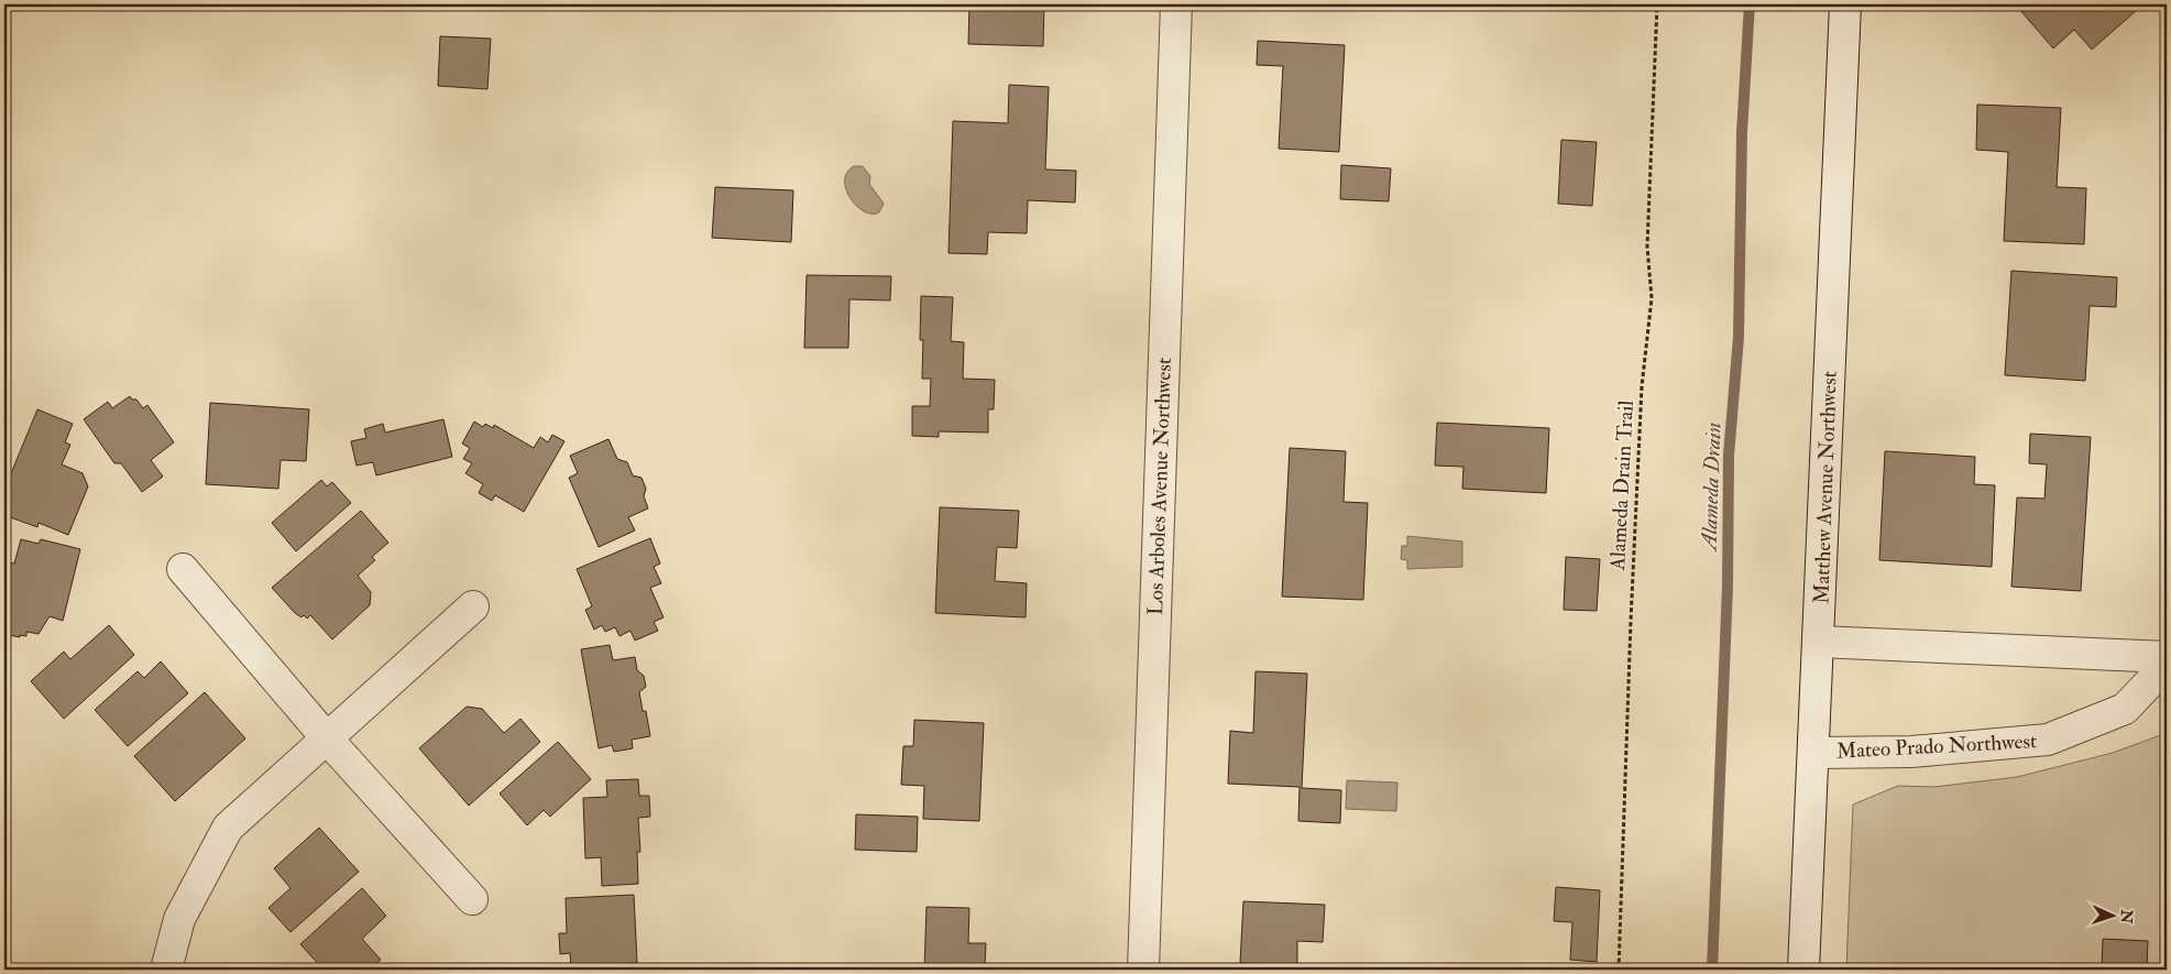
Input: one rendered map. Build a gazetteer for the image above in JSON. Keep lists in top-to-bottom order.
{
  "streets": {
    "street": ["Los Arboles Avenue Northwest", "Matthew Avenue Northwest", "Mateo Prado Northwest"],
    "path": ["Alameda Drain Trail"]
  },
  "crossings": [
    ["Matthew Avenue Northwest", "Mateo Prado Northwest"]
  ],
  "water": ["Alameda Drain"],
  "north": "right"
}
